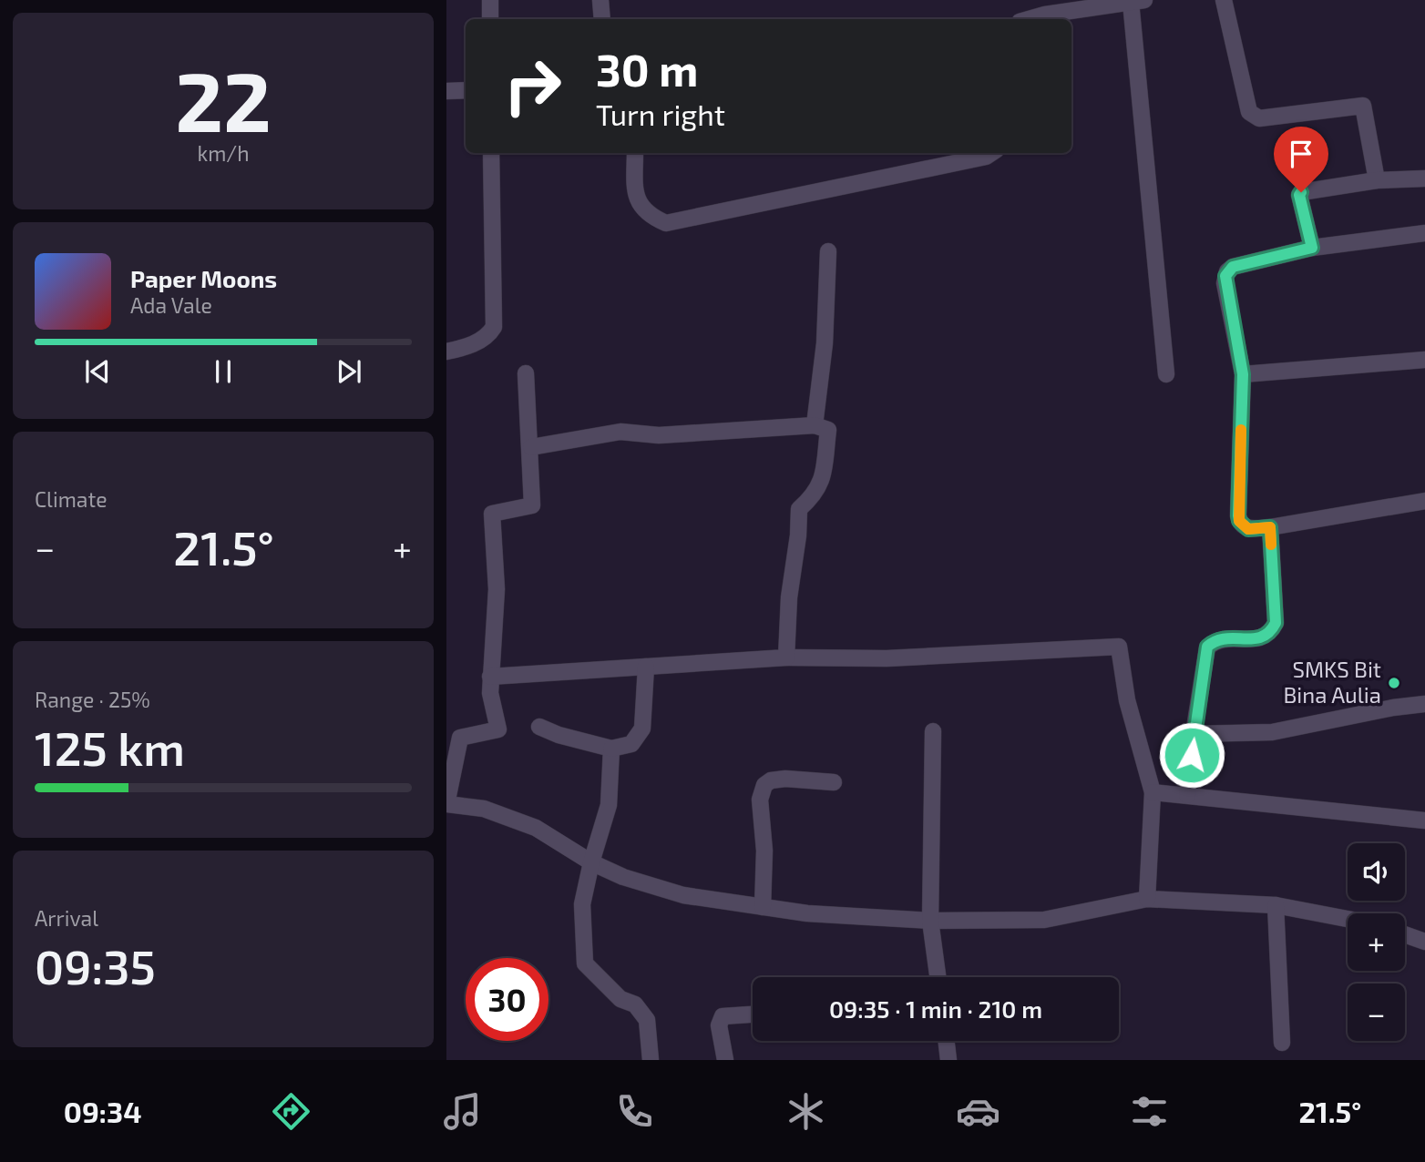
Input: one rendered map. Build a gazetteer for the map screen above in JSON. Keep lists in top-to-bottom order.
{
  "places": ["SMKS Bit Bina Aulia"],
  "page": {
    "tile": [
      ["22", "km/h"],
      "Climate",
      ["Range · 25%", "125 km"],
      ["Arrival", "09:35"]
    ],
    "turn": ["30 m", "Turn right"],
    "song": ["Paper Moons", "Ada Vale"],
    "heat": ["−", "21.5°", "+"],
    "map_buttons": ["+", "−"],
    "limit": "30",
    "trip": "09:35 · 1 min · 210 m",
    "tabs": ["09:34", "21.5°"]
  }
}
